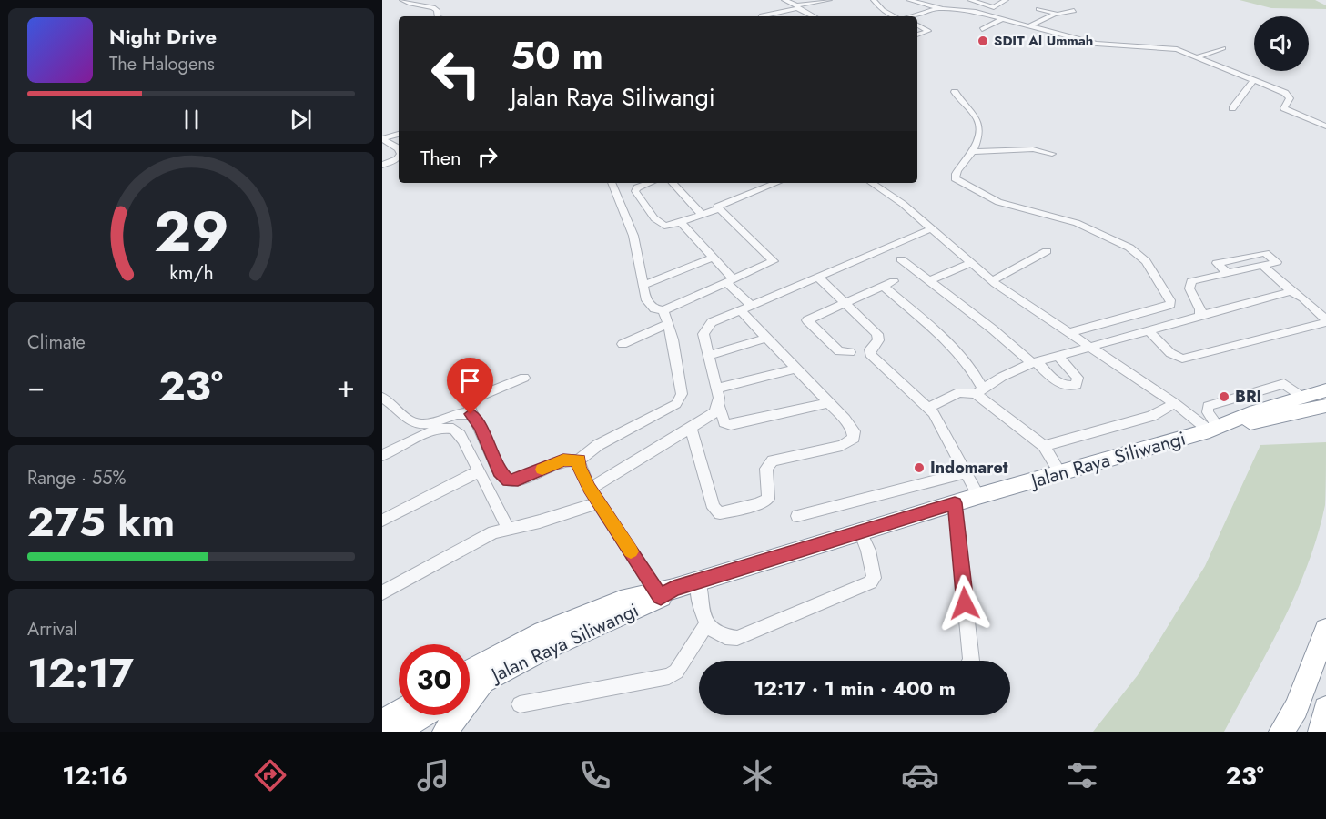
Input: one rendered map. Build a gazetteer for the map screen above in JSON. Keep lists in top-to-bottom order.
{
  "streets": {
    "highway": ["Jalan Raya Siliwangi"]
  },
  "places": ["SDIT Al Ummah", "BRI", "Indomaret"],
  "page": {
    "turn": ["50 m", "Jalan Raya Siliwangi"],
    "song": ["Night Drive", "The Halogens"],
    "then": "Then",
    "tile": [
      "Climate",
      ["Range · 55%", "275 km"],
      ["Arrival", "12:17"]
    ],
    "heat": ["−", "23°", "+"],
    "limit": "30",
    "trip": "12:17 · 1 min · 400 m",
    "tabs": ["12:16", "23°"],
    "gauge": ["29", "km/h"]
  }
}
